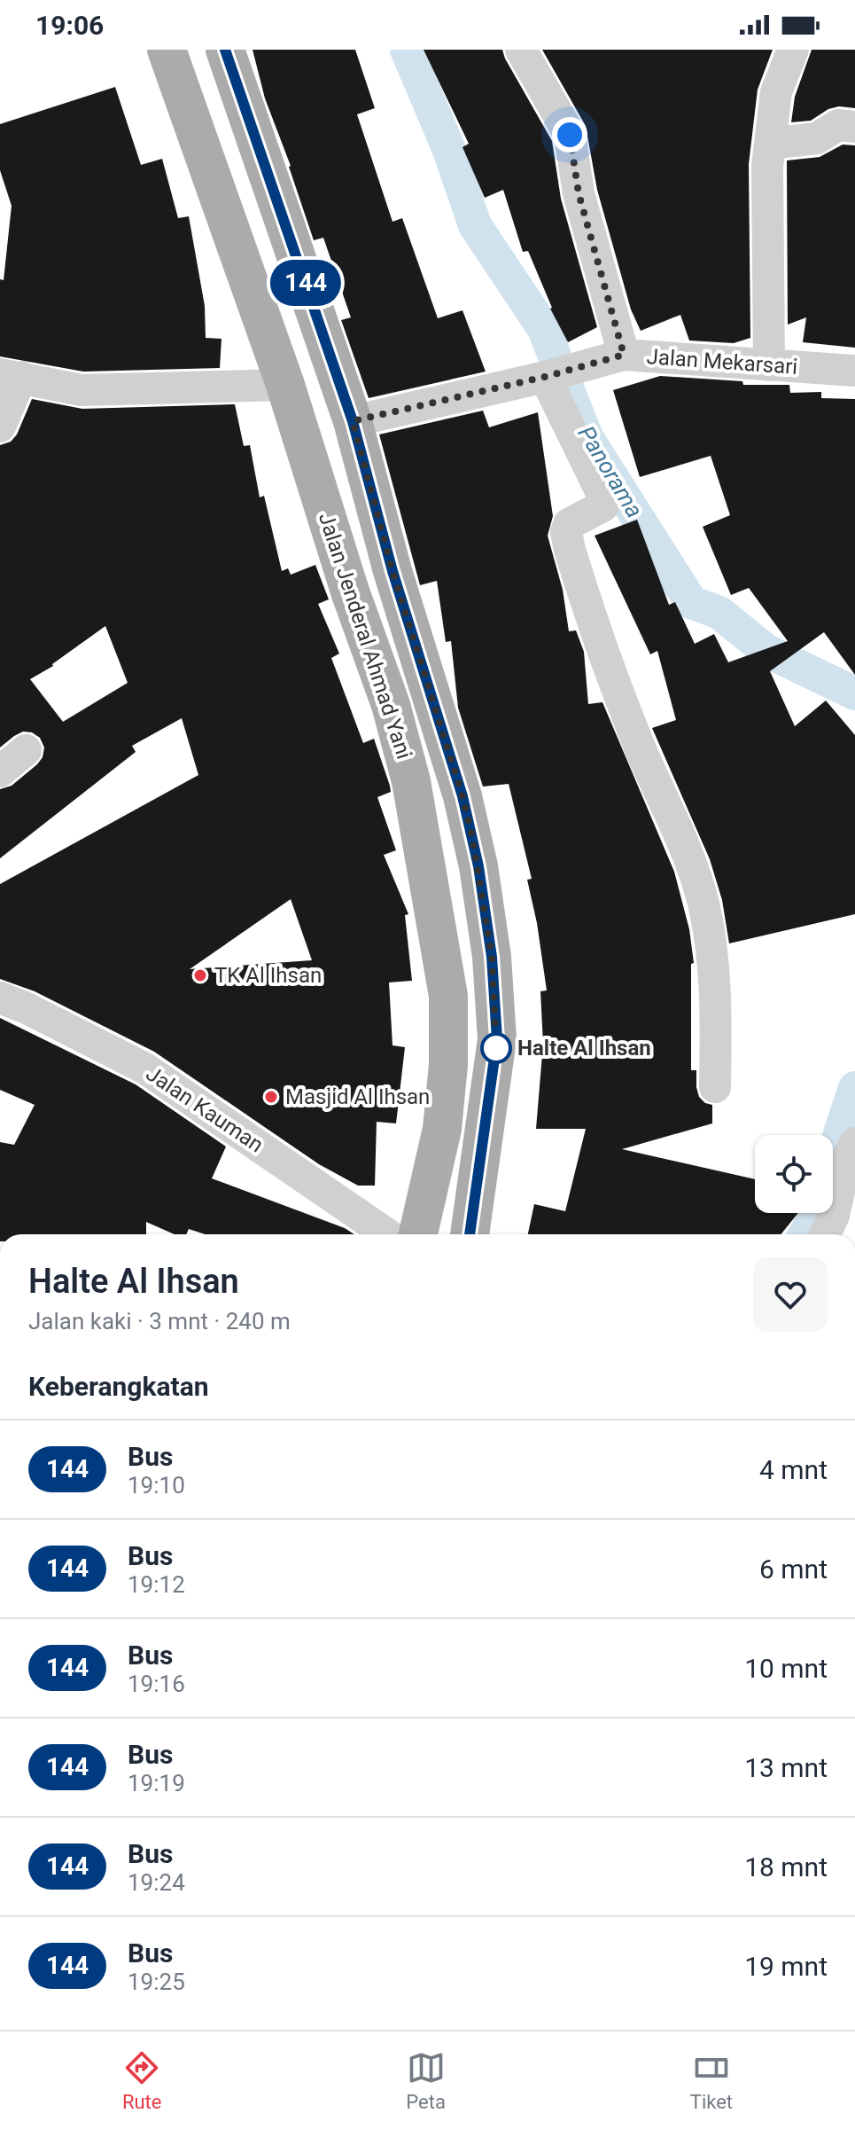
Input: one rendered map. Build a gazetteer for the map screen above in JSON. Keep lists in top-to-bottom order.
{
  "streets": {
    "main road": ["Jalan Jenderal Ahmad Yani"],
    "street": ["Jalan Mekarsari", "Jalan Kauman"]
  },
  "crossings": [
    ["Jalan Mekarsari", "Jalan Jenderal Ahmad Yani"]
  ],
  "water": ["Panorama"],
  "places": ["TK Al Ihsan", "Halte Al Ihsan", "Masjid Al Ihsan"],
  "lines": ["bus line 144"],
  "page": {
    "status": "19:06",
    "on_map": "144",
    "heading": [
      ["Halte Al Ihsan", "Jalan kaki · 3 mnt · 240 m"],
      "Keberangkatan"
    ],
    "list": [
      {
        "mark": "144",
        "name": "Bus",
        "note": "19:10",
        "value": "4 mnt"
      },
      {
        "mark": "144",
        "name": "Bus",
        "note": "19:12",
        "value": "6 mnt"
      },
      {
        "mark": "144",
        "name": "Bus",
        "note": "19:16",
        "value": "10 mnt"
      },
      {
        "mark": "144",
        "name": "Bus",
        "note": "19:19",
        "value": "13 mnt"
      },
      {
        "mark": "144",
        "name": "Bus",
        "note": "19:24",
        "value": "18 mnt"
      },
      {
        "mark": "144",
        "name": "Bus",
        "note": "19:25",
        "value": "19 mnt"
      }
    ],
    "tabs": ["Rute", "Peta", "Tiket"]
  }
}
